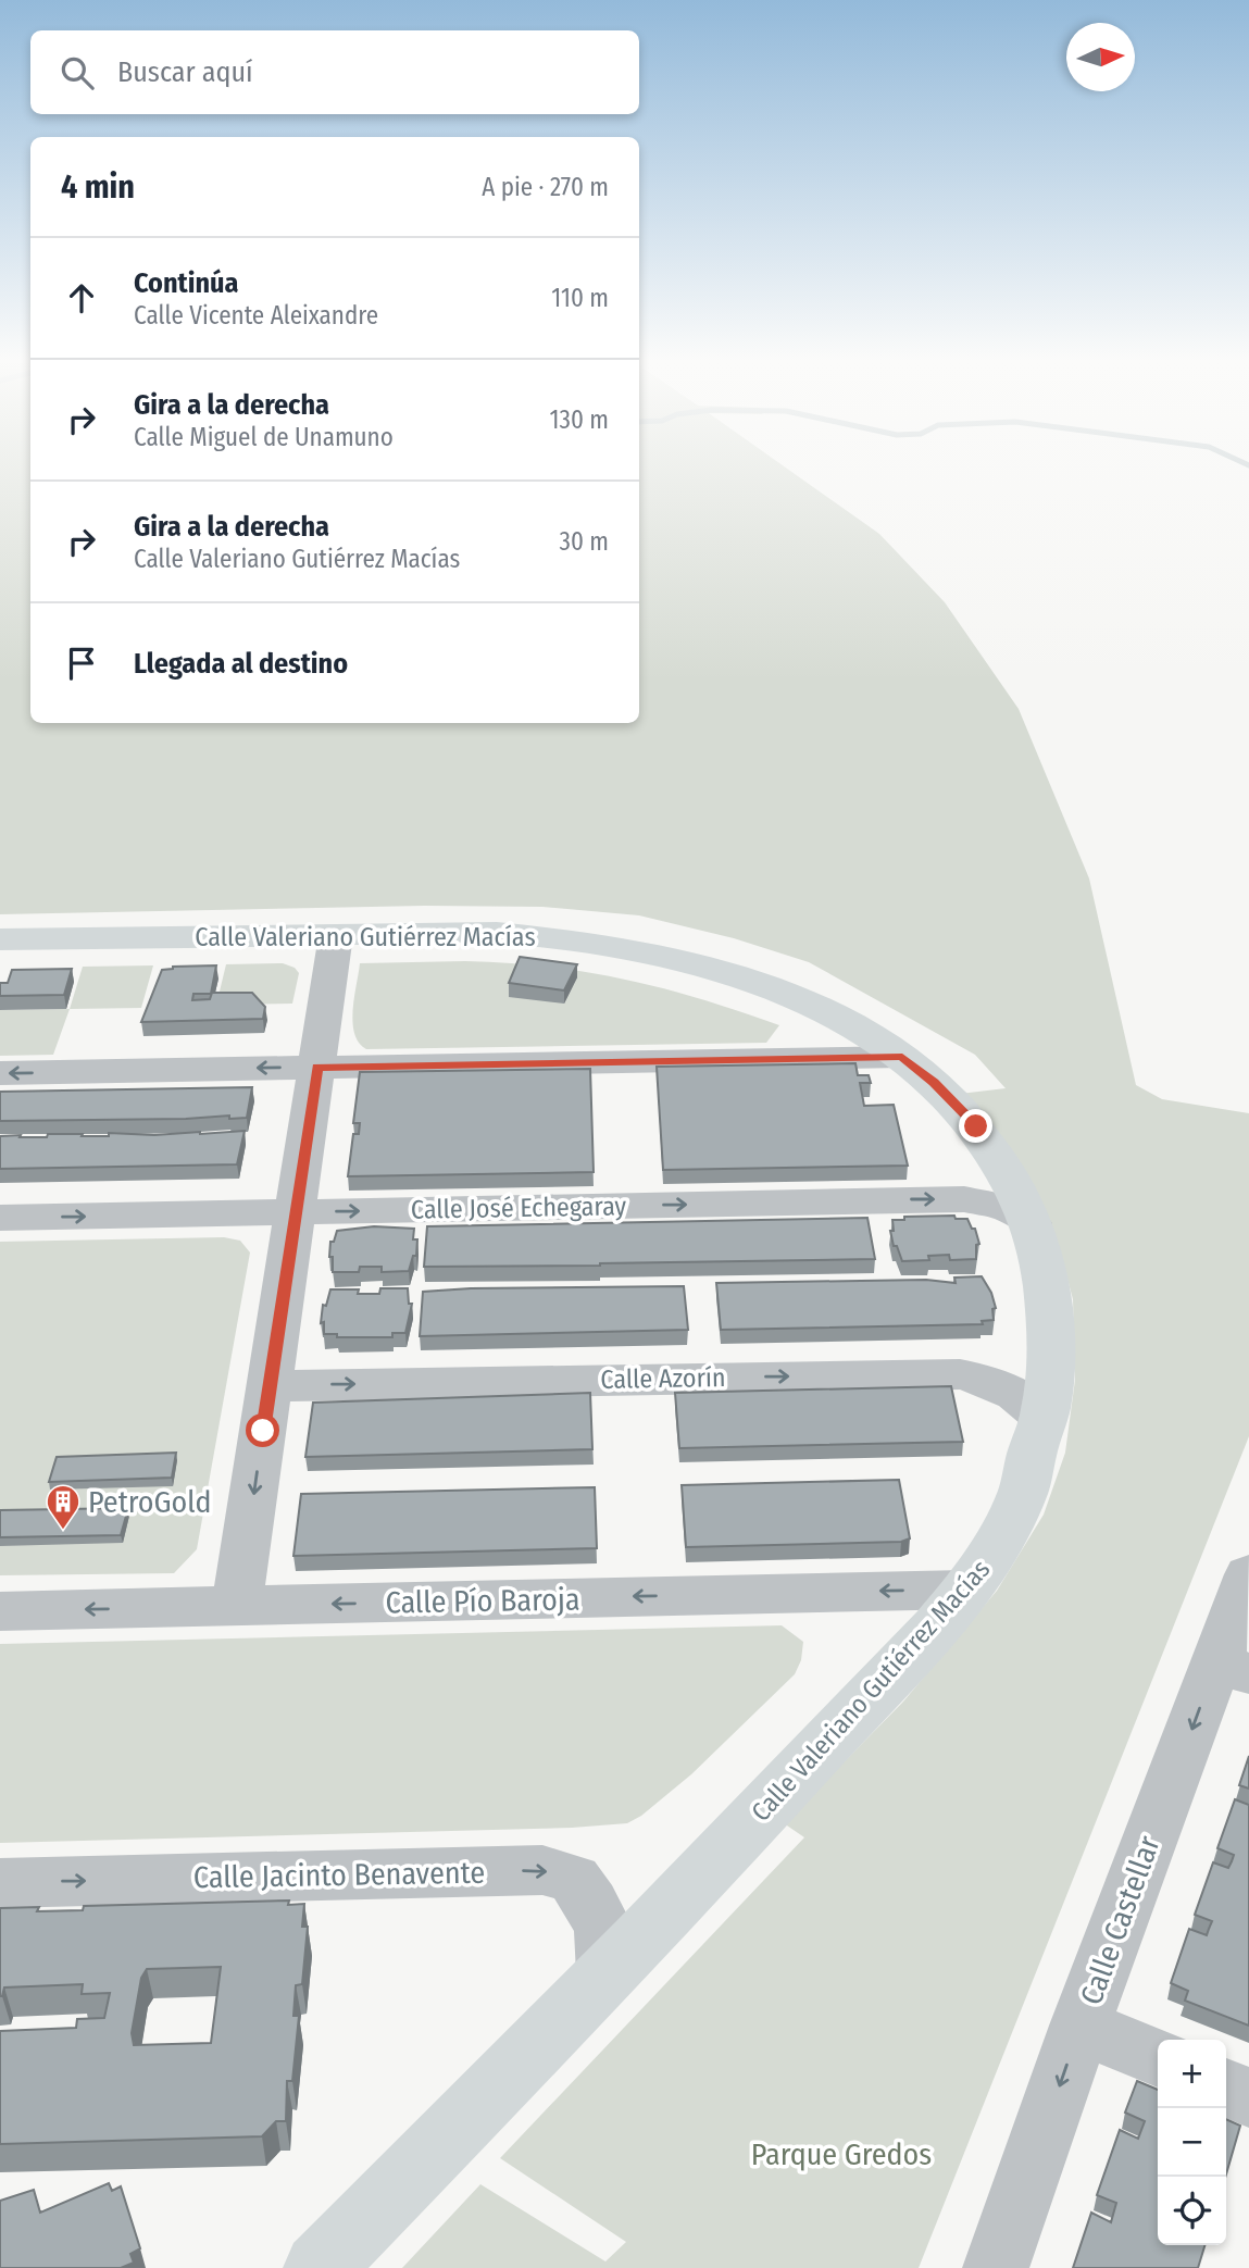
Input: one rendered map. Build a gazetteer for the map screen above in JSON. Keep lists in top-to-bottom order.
{
  "streets": {
    "main road": ["Calle Valeriano Gutiérrez Macías"],
    "street": [
      "Calle José Echegaray",
      "Calle Azorín",
      "Calle Pío Baroja",
      "Calle Jacinto Benavente",
      "Calle Castellar"
    ]
  },
  "crossings": [
    ["Calle Valeriano Gutiérrez Macías", "Calle José Echegaray"],
    ["Calle Valeriano Gutiérrez Macías", "Calle Azorín"],
    ["Calle Valeriano Gutiérrez Macías", "Calle Pío Baroja"],
    ["Calle Valeriano Gutiérrez Macías", "Calle Jacinto Benavente"]
  ],
  "one_way": ["Calle Pío Baroja", "Calle Jacinto Benavente", "Calle Castellar"],
  "parks": ["Parque Gredos"],
  "places": {
    "building": ["PetroGold"]
  },
  "north": "right",
  "page": {
    "search": "Buscar aquí",
    "heading": ["4 min", "A pie · 270 m"],
    "list": [
      ["Continúa", "Calle Vicente Aleixandre", "110 m"],
      ["Gira a la derecha", "Calle Miguel de Unamuno", "130 m"],
      ["Gira a la derecha", "Calle Valeriano Gutiérrez Macías", "30 m"],
      "Llegada al destino"
    ],
    "map_buttons": ["+", "−"]
  }
}
